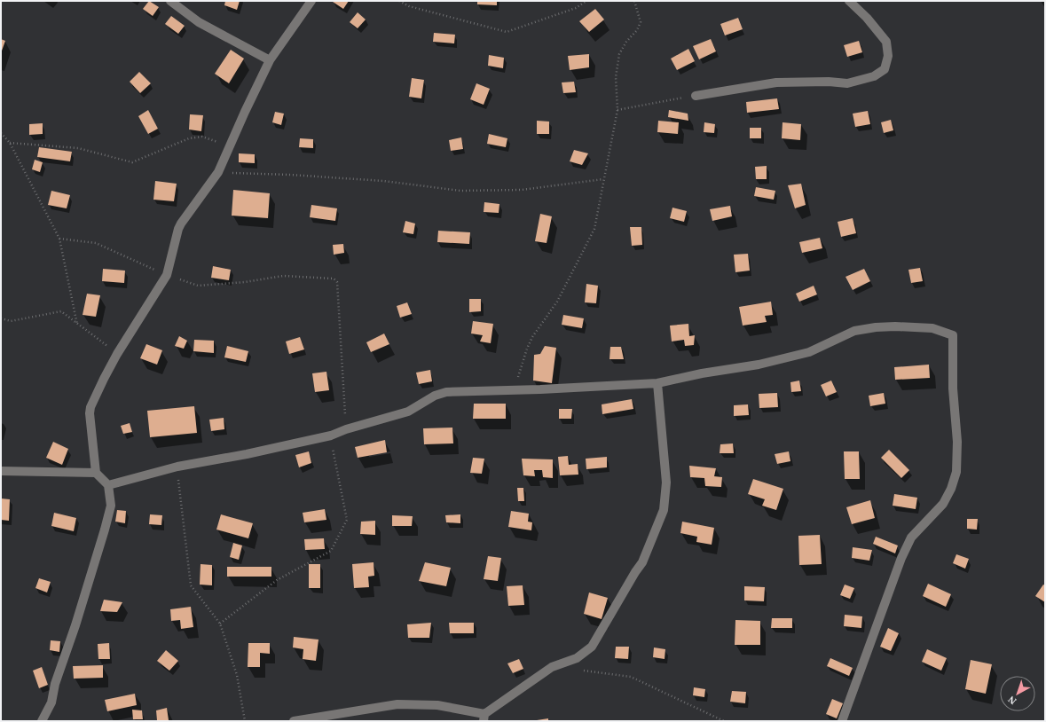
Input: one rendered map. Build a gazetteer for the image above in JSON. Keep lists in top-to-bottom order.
{
  "north": "bottom left"
}
